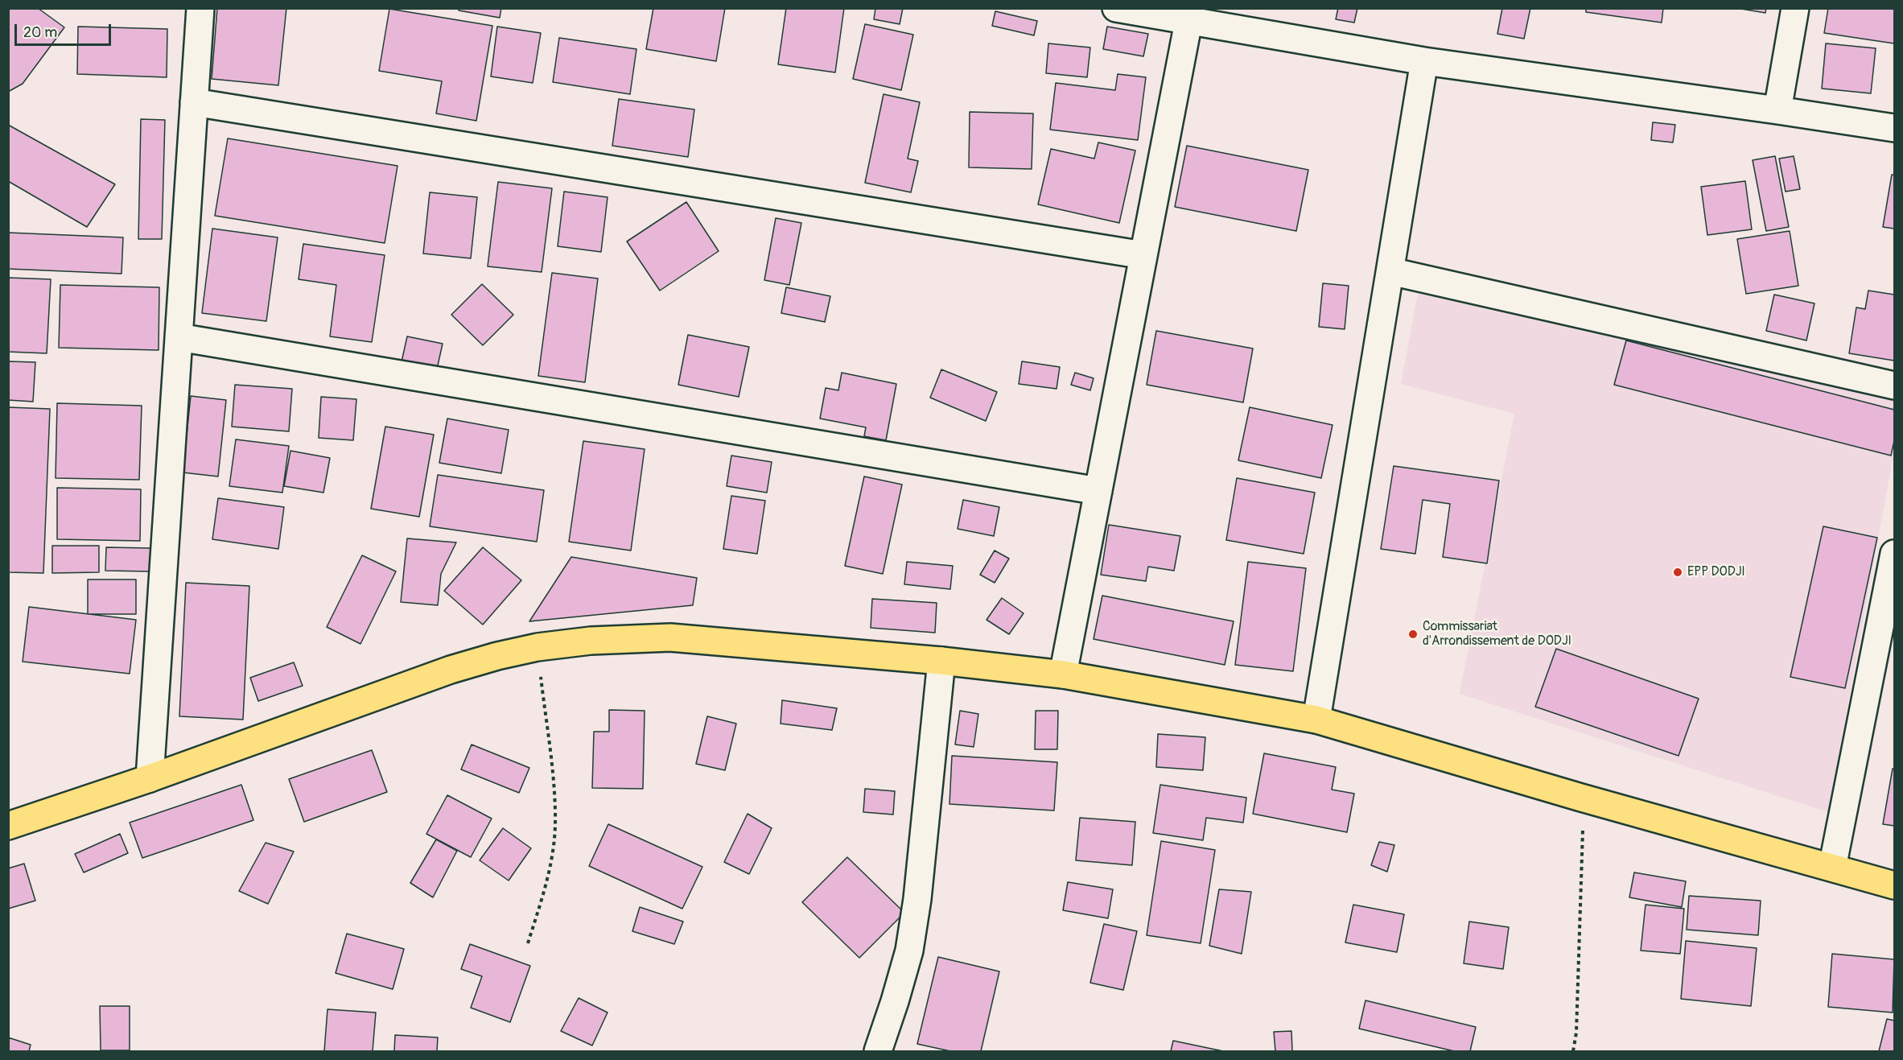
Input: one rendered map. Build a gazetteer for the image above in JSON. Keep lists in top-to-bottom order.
{
  "places": ["EPP DODJI", "Commissariat d'Arrondissement de DODJI"],
  "scale_bar": "20 m"
}
